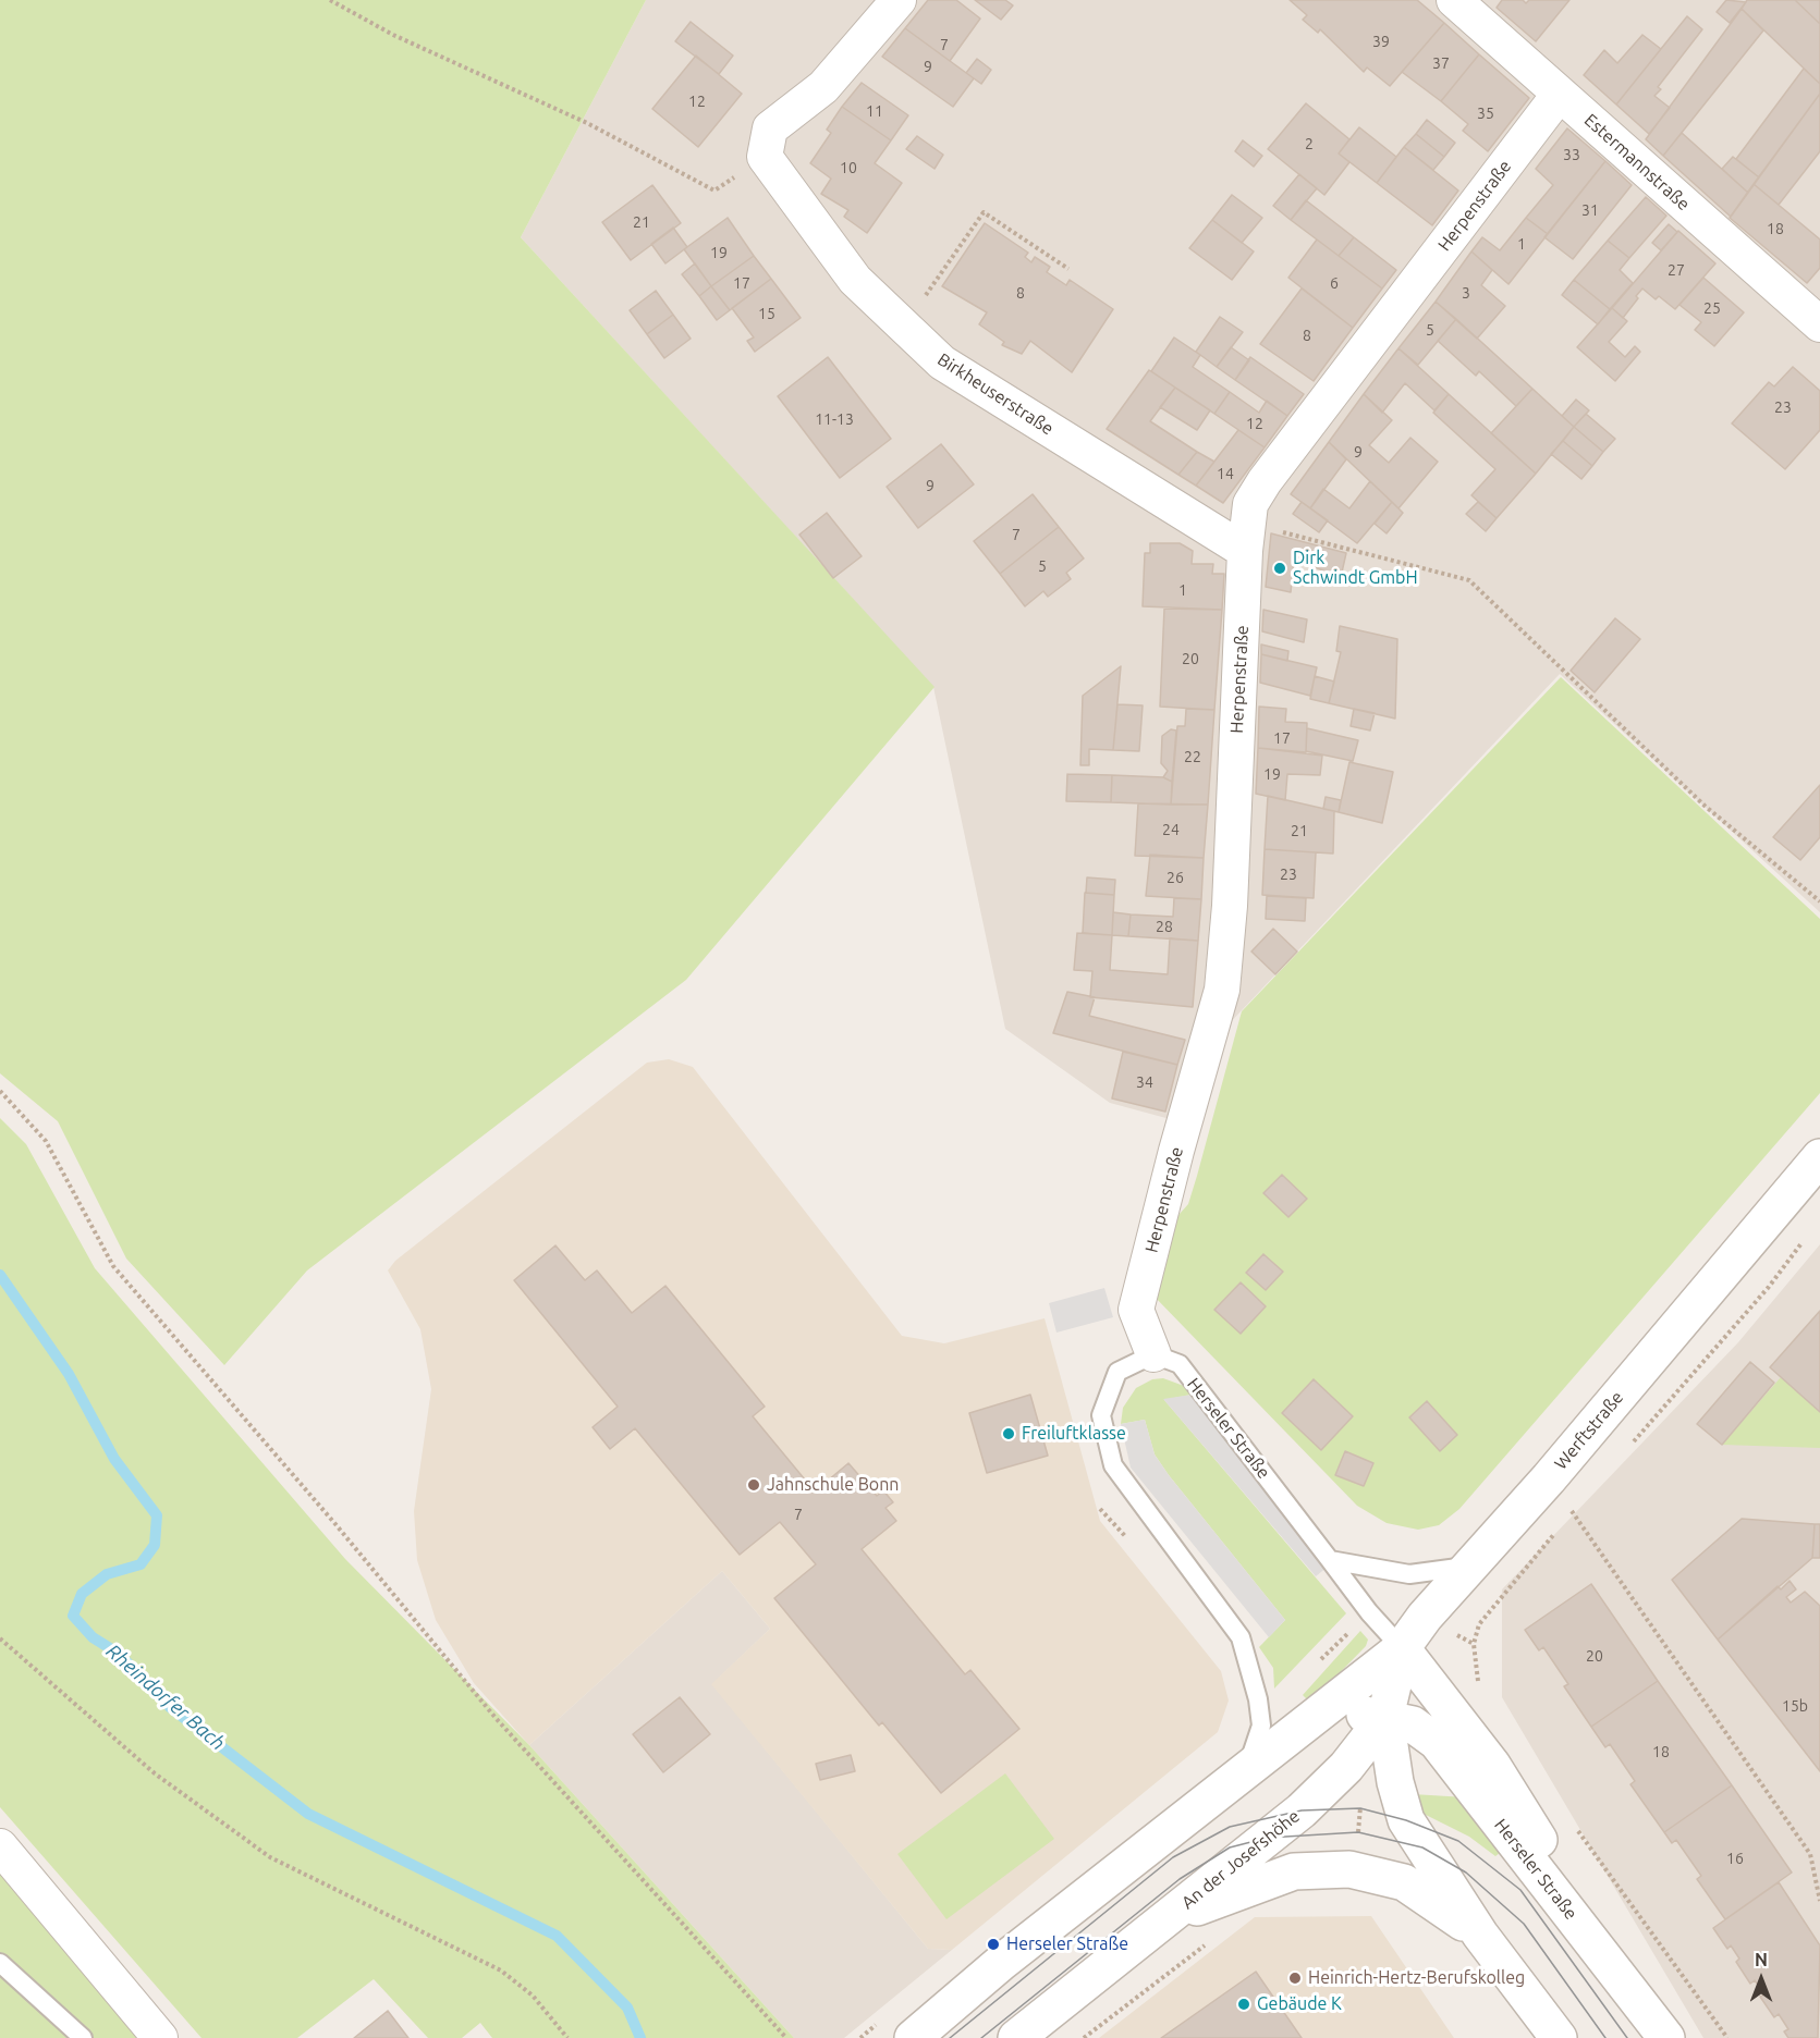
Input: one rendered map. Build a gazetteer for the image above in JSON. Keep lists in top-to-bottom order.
{
  "streets": {
    "street": [
      "Estermannstraße",
      "Herpenstraße",
      "Birkheuserstraße",
      "Herseler Straße",
      "Werftstraße",
      "An der Josefshöhe"
    ]
  },
  "crossings": [
    ["Estermannstraße", "Herpenstraße"],
    ["Herpenstraße", "Birkheuserstraße"],
    ["Herpenstraße", "Herseler Straße"],
    ["Herseler Straße", "Werftstraße"],
    ["Herseler Straße", "An der Josefshöhe"],
    ["Werftstraße", "An der Josefshöhe"]
  ],
  "water": ["Rheindorfer Bach"],
  "places": [
    "Dirk Schwindt GmbH",
    "Freiluftklasse",
    "Jahnschule Bonn",
    "Herseler Straße",
    "Heinrich-Hertz-Berufskolleg",
    "Gebäude K"
  ],
  "house_numbers": [
    "39",
    "7",
    "37",
    "9",
    "12",
    "11",
    "35",
    "2",
    "33",
    "10",
    "31",
    "21",
    "18",
    "1",
    "19",
    "27",
    "17",
    "6",
    "8",
    "3",
    "25",
    "15",
    "5",
    "8",
    "23",
    "11-13",
    "12",
    "9",
    "14",
    "9",
    "7",
    "5",
    "1",
    "20",
    "17",
    "22",
    "19",
    "24",
    "21",
    "23",
    "26",
    "28",
    "34",
    "7",
    "20",
    "15b",
    "18",
    "16"
  ],
  "north": "top"
}
